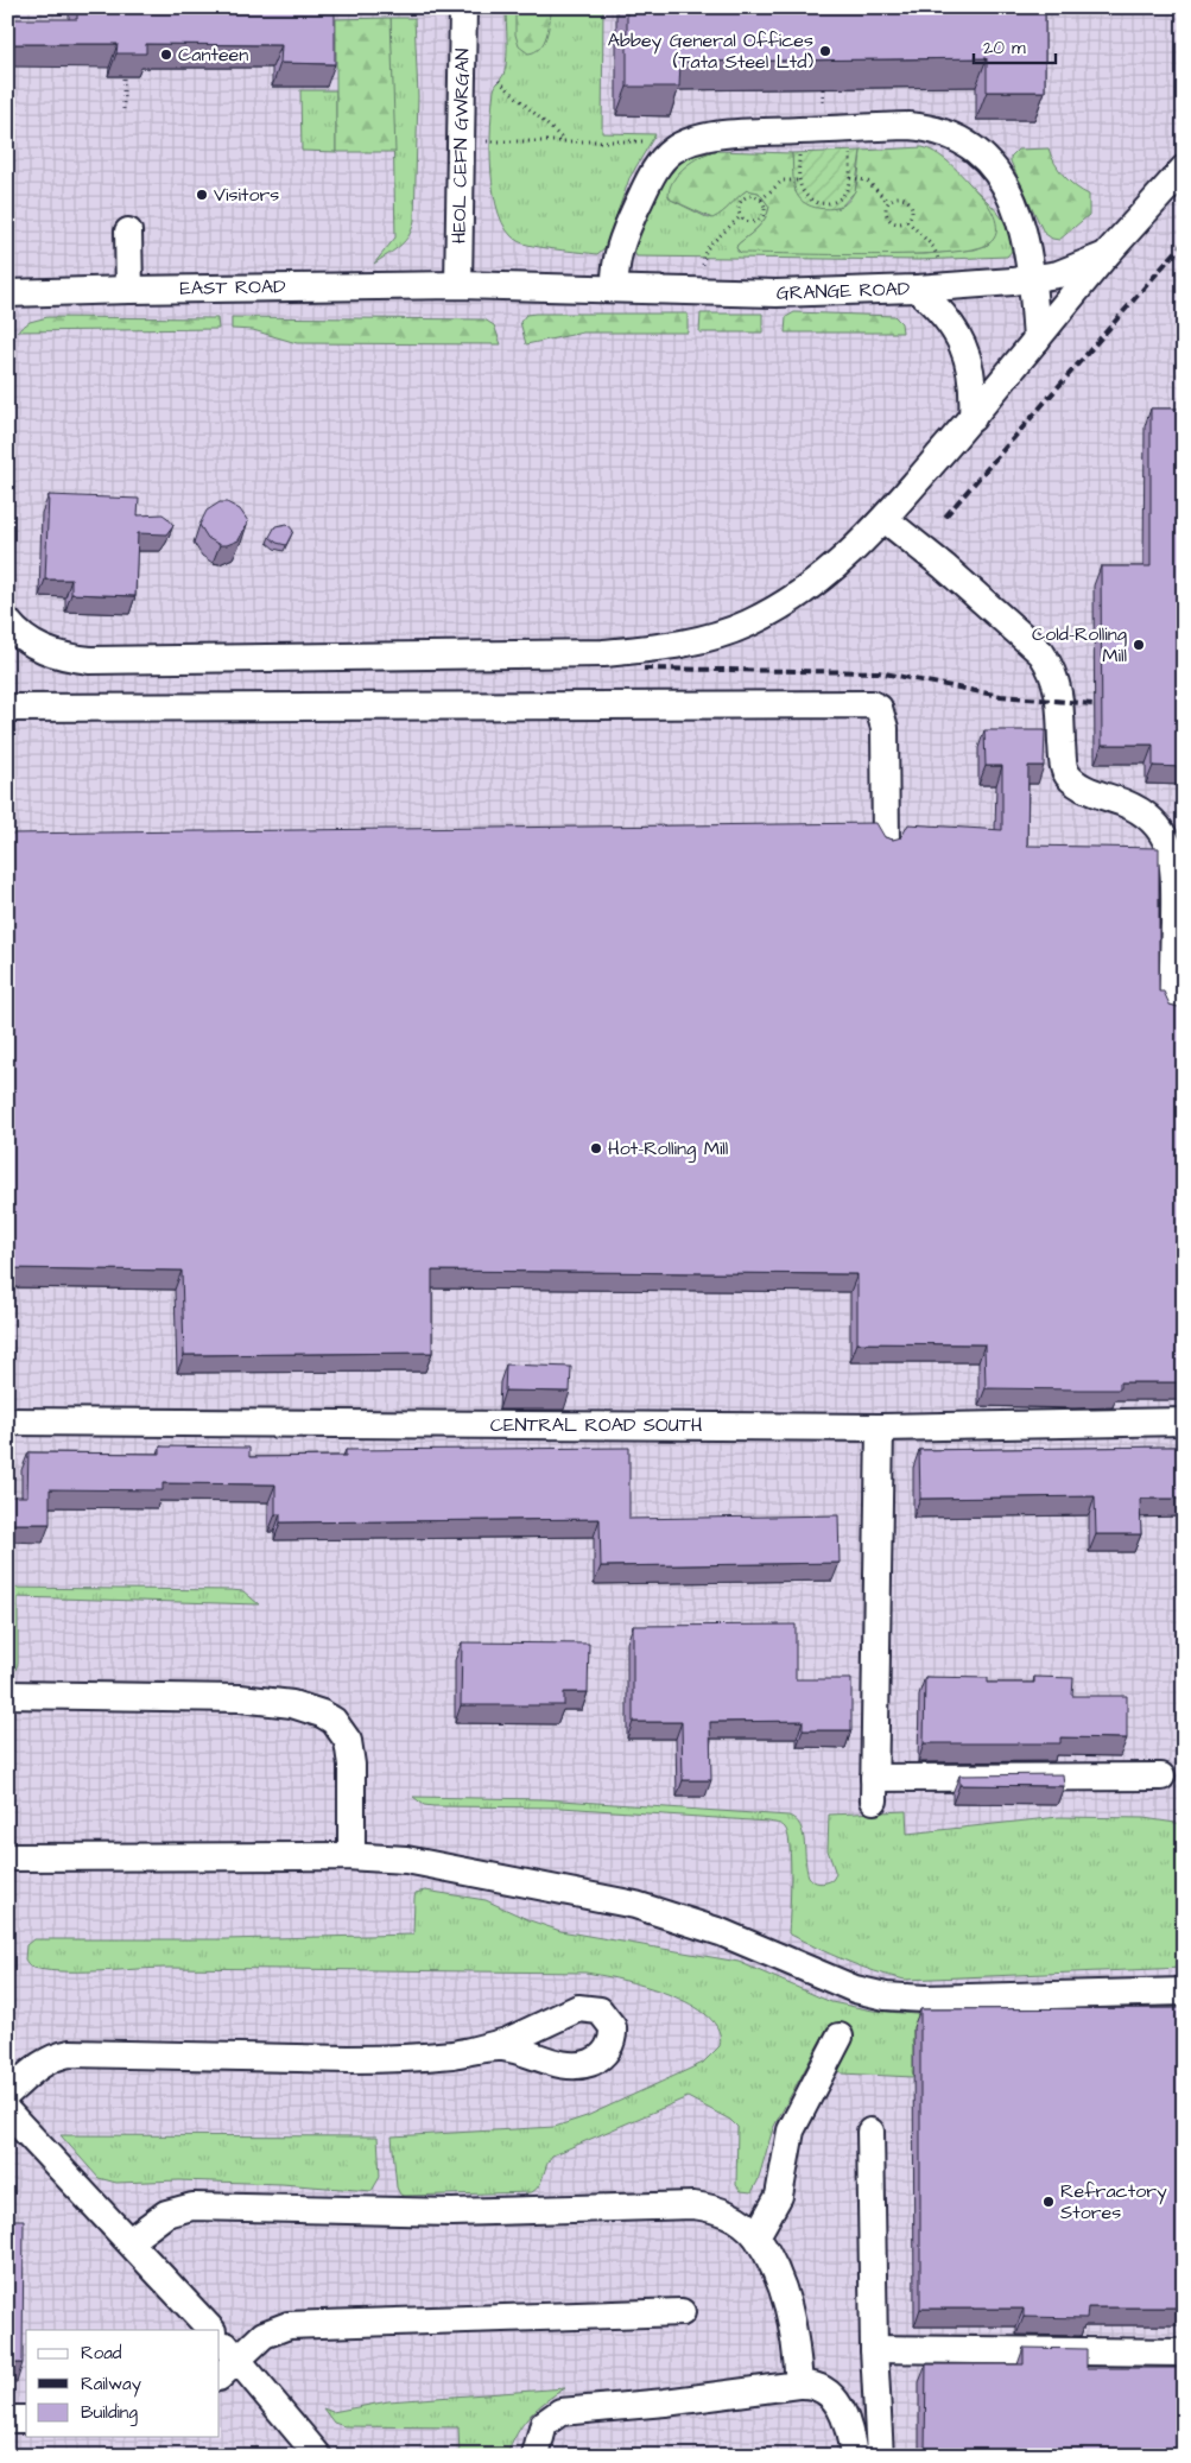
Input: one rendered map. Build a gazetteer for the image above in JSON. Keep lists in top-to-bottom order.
{
  "streets": {
    "lane": [
      "HEOL CEFN GWRGAN",
      "EAST ROAD",
      "GRANGE ROAD",
      "CENTRAL ROAD SOUTH"
    ]
  },
  "crossings": [
    ["HEOL CEFN GWRGAN", "EAST ROAD"],
    ["HEOL CEFN GWRGAN", "GRANGE ROAD"],
    ["EAST ROAD", "GRANGE ROAD"]
  ],
  "places": [
    "Abbey General Offices (Tata Steel Ltd)",
    "Canteen",
    "Visitors",
    "Cold-Rolling Mill",
    "Hot-Rolling Mill",
    "Refractory Stores"
  ],
  "legend": ["Road", "Railway", "Building"],
  "scale_bar": "20 m"
}
